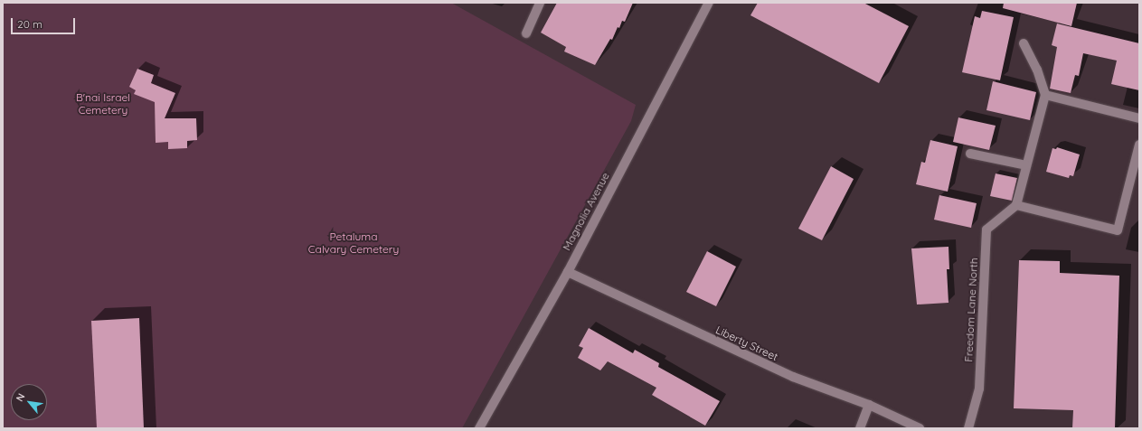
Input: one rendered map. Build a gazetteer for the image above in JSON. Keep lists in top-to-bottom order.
{
  "streets": {
    "street": ["Magnolia Avenue", "Freedom Lane North", "Liberty Street"]
  },
  "crossings": [
    ["Magnolia Avenue", "Liberty Street"]
  ],
  "parks": ["B'nai Israel Cemetery", "Petaluma Calvary Cemetery"],
  "scale_bar": "20 m",
  "north": "top left"
}
